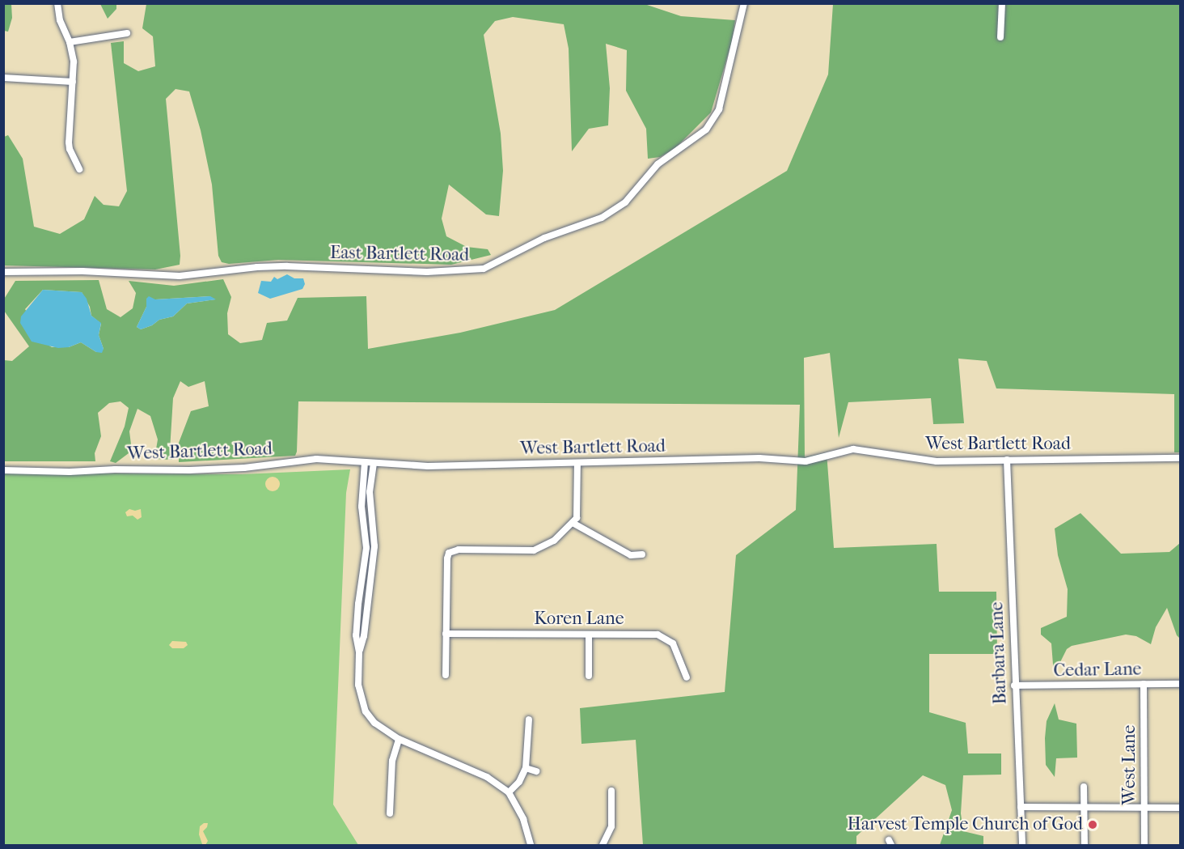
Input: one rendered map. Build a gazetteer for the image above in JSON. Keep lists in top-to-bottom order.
{
  "streets": {
    "street": [
      "East Bartlett Road",
      "West Bartlett Road",
      "Koren Lane",
      "Barbara Lane",
      "Cedar Lane",
      "West Lane"
    ]
  },
  "crossings": [
    ["West Bartlett Road", "Barbara Lane"],
    ["Barbara Lane", "Cedar Lane"],
    ["Cedar Lane", "West Lane"]
  ],
  "places": ["Harvest Temple Church of God"]
}
